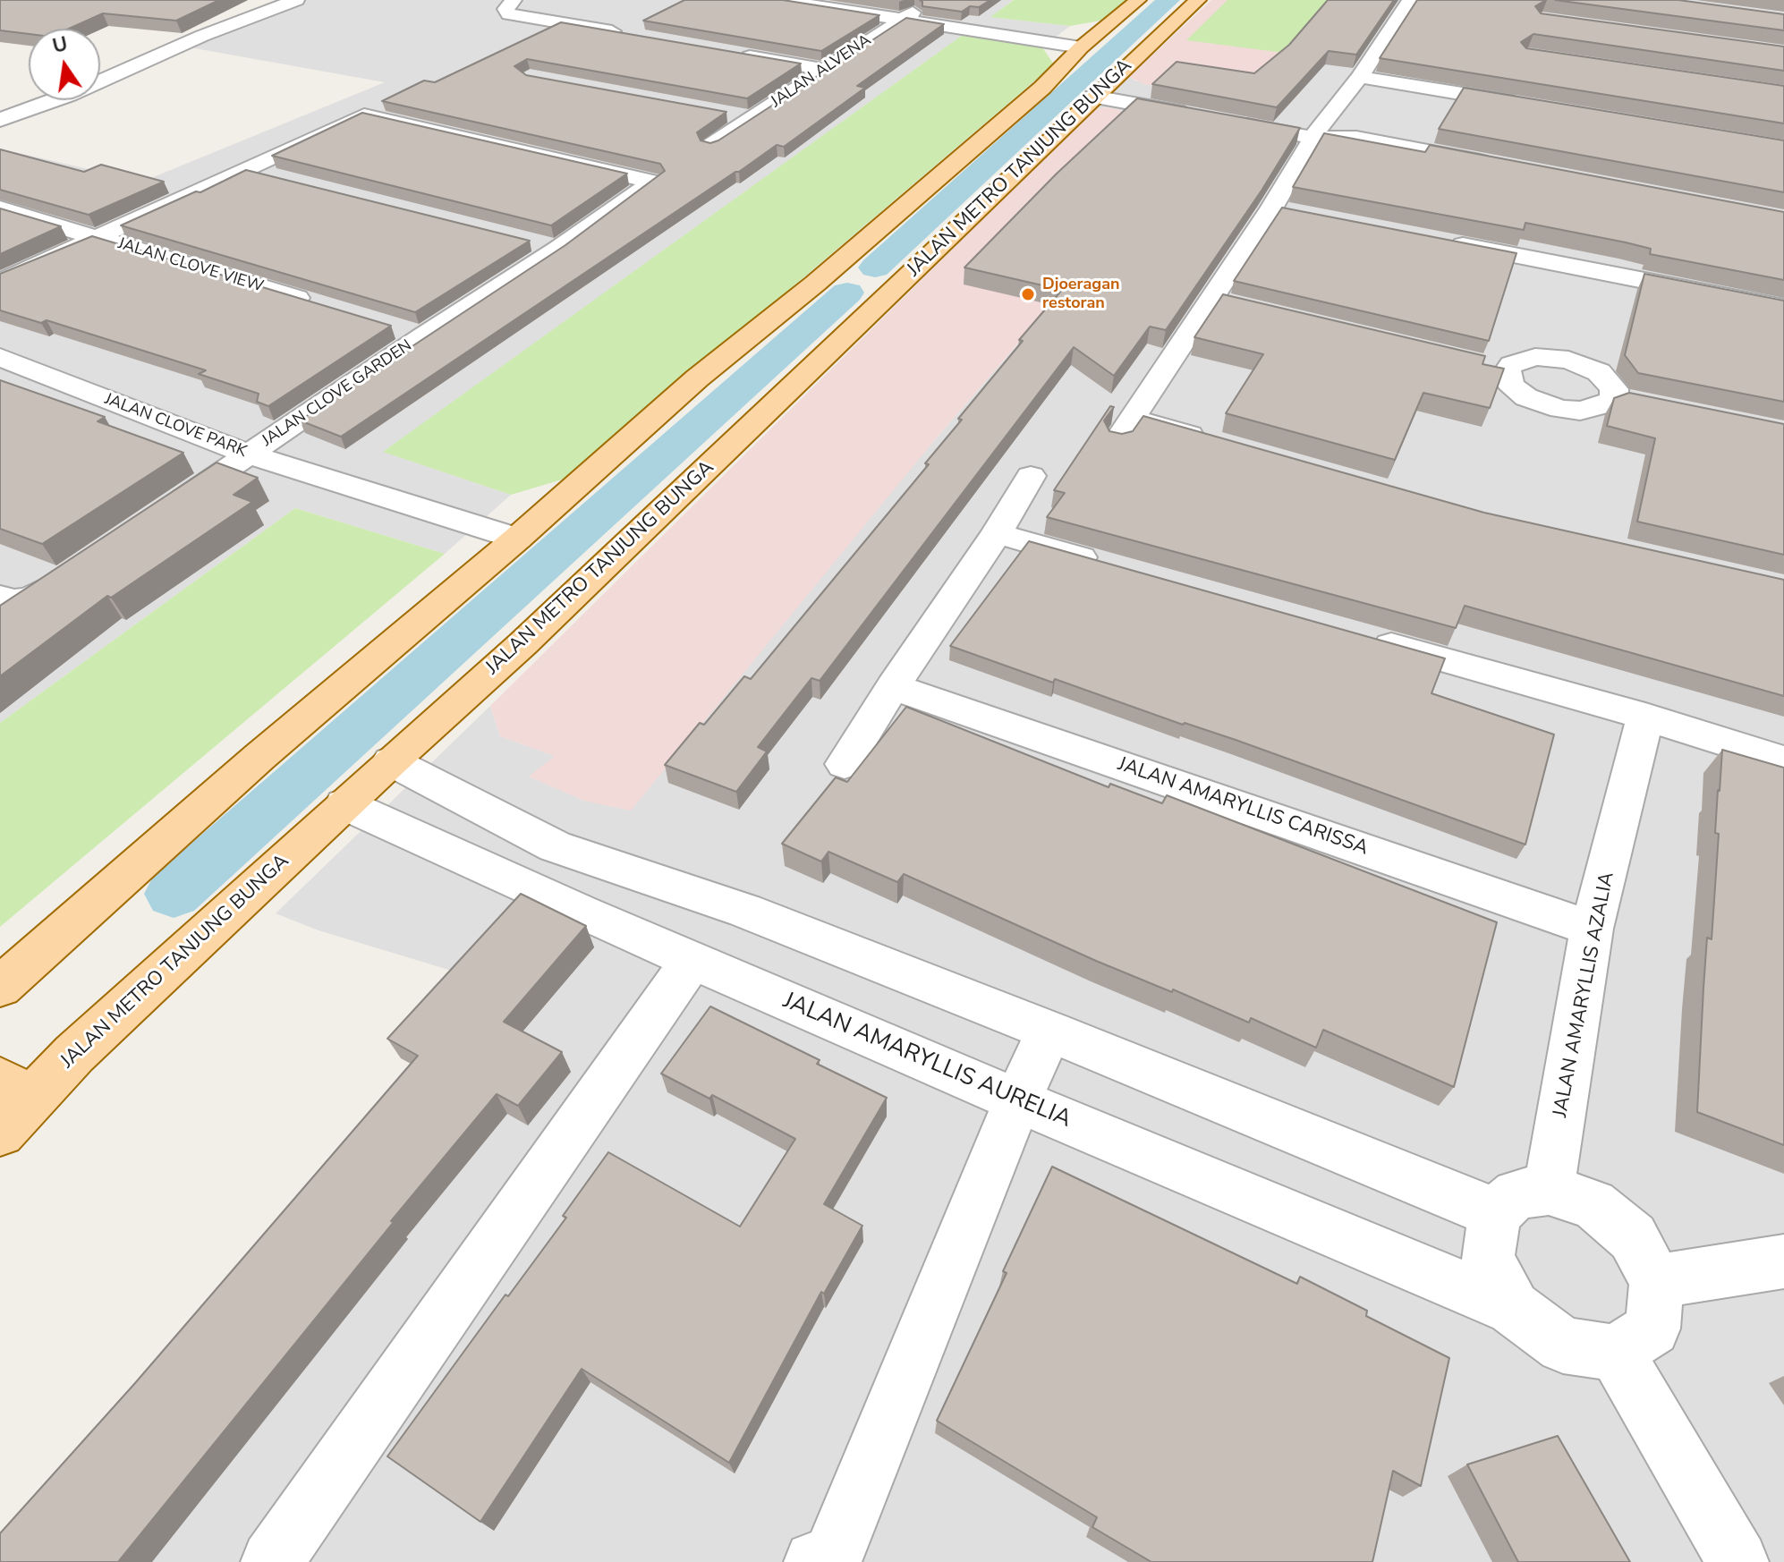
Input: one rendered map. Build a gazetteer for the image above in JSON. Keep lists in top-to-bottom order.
{
  "streets": {
    "main road": ["JALAN METRO TANJUNG BUNGA"],
    "street": [
      "JALAN ALVENA",
      "JALAN CLOVE VIEW",
      "JALAN CLOVE GARDEN",
      "JALAN CLOVE PARK",
      "JALAN AMARYLLIS CARISSA",
      "JALAN AMARYLLIS AZALIA",
      "JALAN AMARYLLIS AURELIA"
    ]
  },
  "crossings": [
    ["JALAN METRO TANJUNG BUNGA", "JALAN CLOVE PARK"],
    ["JALAN METRO TANJUNG BUNGA", "JALAN AMARYLLIS AURELIA"],
    ["JALAN CLOVE GARDEN", "JALAN CLOVE PARK"],
    ["JALAN AMARYLLIS CARISSA", "JALAN AMARYLLIS AZALIA"],
    ["JALAN AMARYLLIS AZALIA", "JALAN AMARYLLIS AURELIA"]
  ],
  "places": ["Djoeragan restoran"],
  "north": "top"
}
